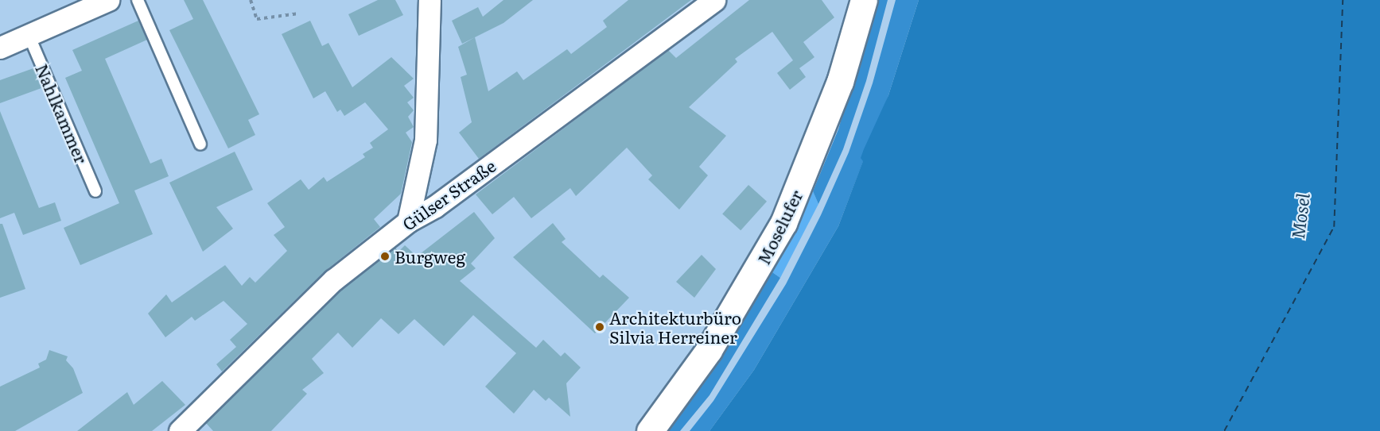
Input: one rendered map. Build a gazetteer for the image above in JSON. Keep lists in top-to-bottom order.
{
  "streets": {
    "main road": ["Moselufer"],
    "street": ["Gülser Straße"],
    "lane": ["Nahlkammer"]
  },
  "water": ["Mosel"],
  "places": ["Burgweg", "Architekturbüro Silvia Herreiner"]
}
